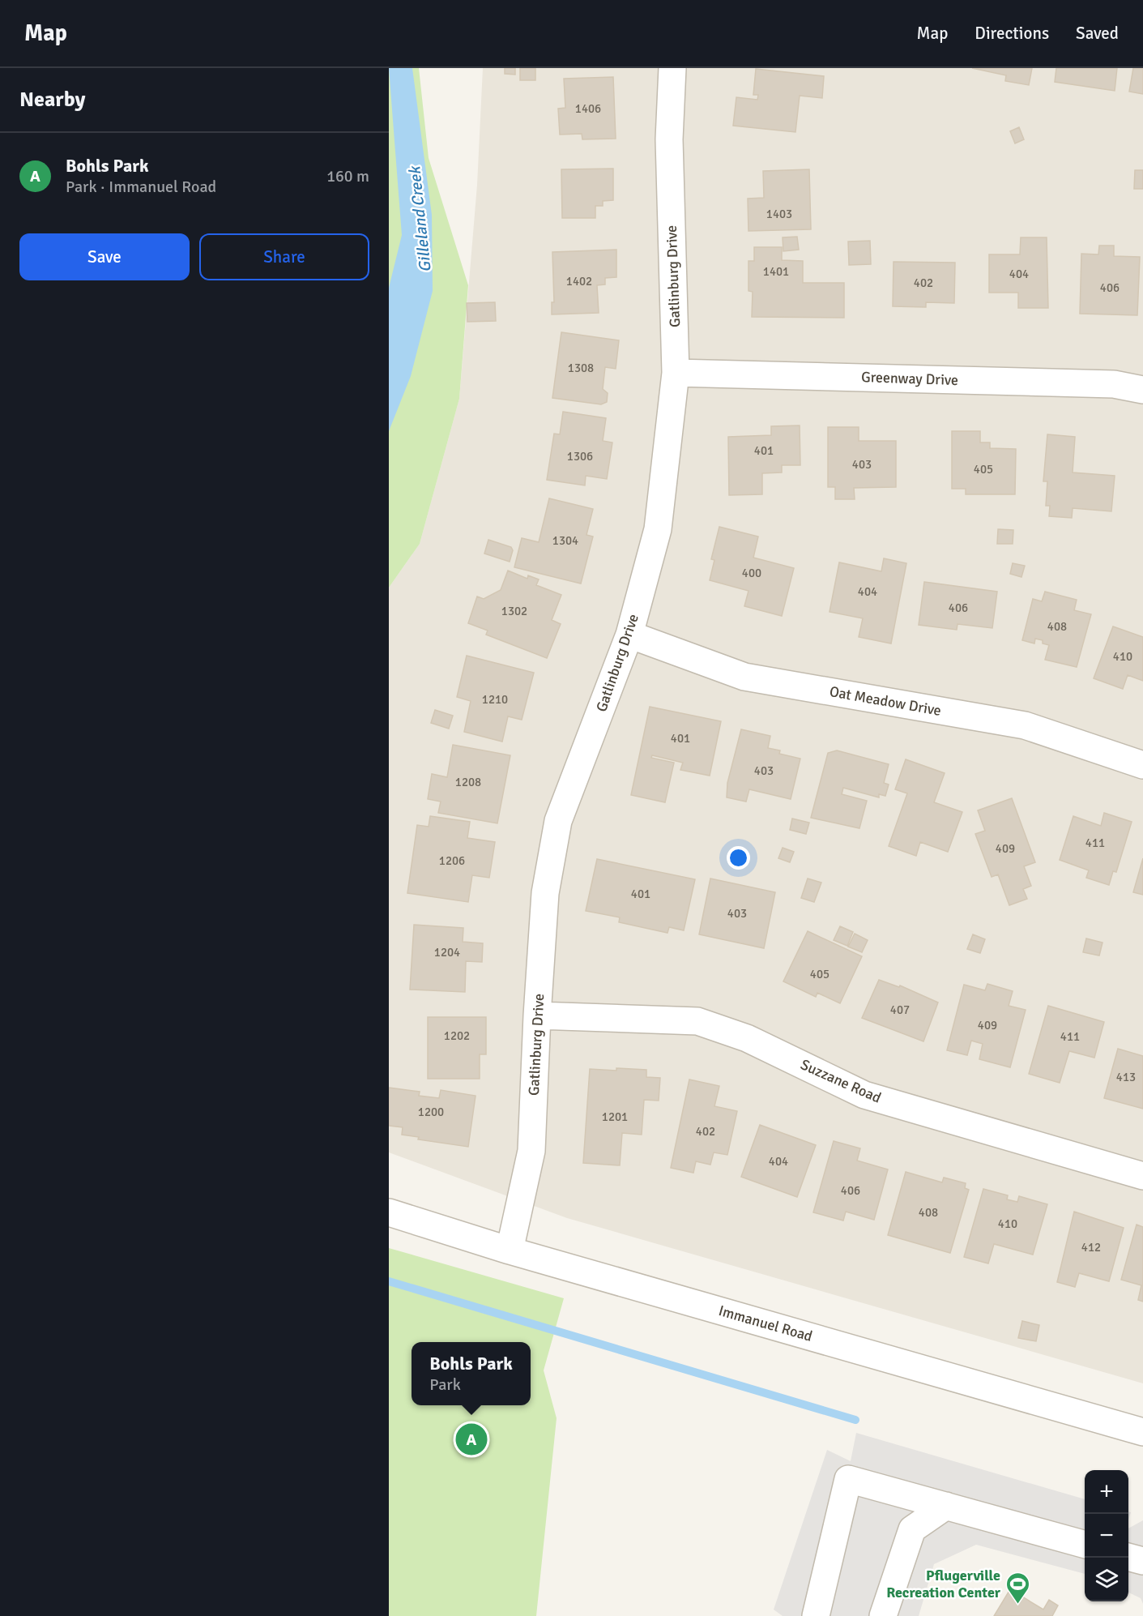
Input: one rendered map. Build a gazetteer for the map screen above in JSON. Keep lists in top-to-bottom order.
{
  "streets": {
    "street": [
      "Gatlinburg Drive",
      "Greenway Drive",
      "Oat Meadow Drive",
      "Suzzane Road",
      "Immanuel Road"
    ]
  },
  "crossings": [
    ["Gatlinburg Drive", "Greenway Drive"],
    ["Gatlinburg Drive", "Oat Meadow Drive"],
    ["Gatlinburg Drive", "Suzzane Road"],
    ["Gatlinburg Drive", "Immanuel Road"]
  ],
  "water": ["Gilleland Creek"],
  "places": {
    "sports": ["Pflugerville Recreation Center"]
  },
  "house_numbers": [
    "1406",
    "1403",
    "1401",
    "404",
    "1402",
    "402",
    "406",
    "1308",
    "401",
    "1306",
    "403",
    "405",
    "1304",
    "400",
    "404",
    "406",
    "1302",
    "408",
    "410",
    "1210",
    "401",
    "403",
    "1208",
    "411",
    "409",
    "1206",
    "401",
    "403",
    "1204",
    "405",
    "407",
    "409",
    "1202",
    "411",
    "413",
    "1200",
    "1201",
    "402",
    "404",
    "406",
    "408",
    "410",
    "412"
  ],
  "page": {
    "header": "Map",
    "nav": ["Map", "Directions", "Saved"],
    "heading": "Nearby",
    "list": [
      {
        "mark": "A",
        "name": "Bohls Park",
        "note": "Park · Immanuel Road",
        "value": "160 m"
      }
    ],
    "buttons": ["Save", "Share"],
    "popup": ["Bohls Park", "Park"],
    "pins": "A",
    "map_buttons": ["+", "−"]
  }
}
